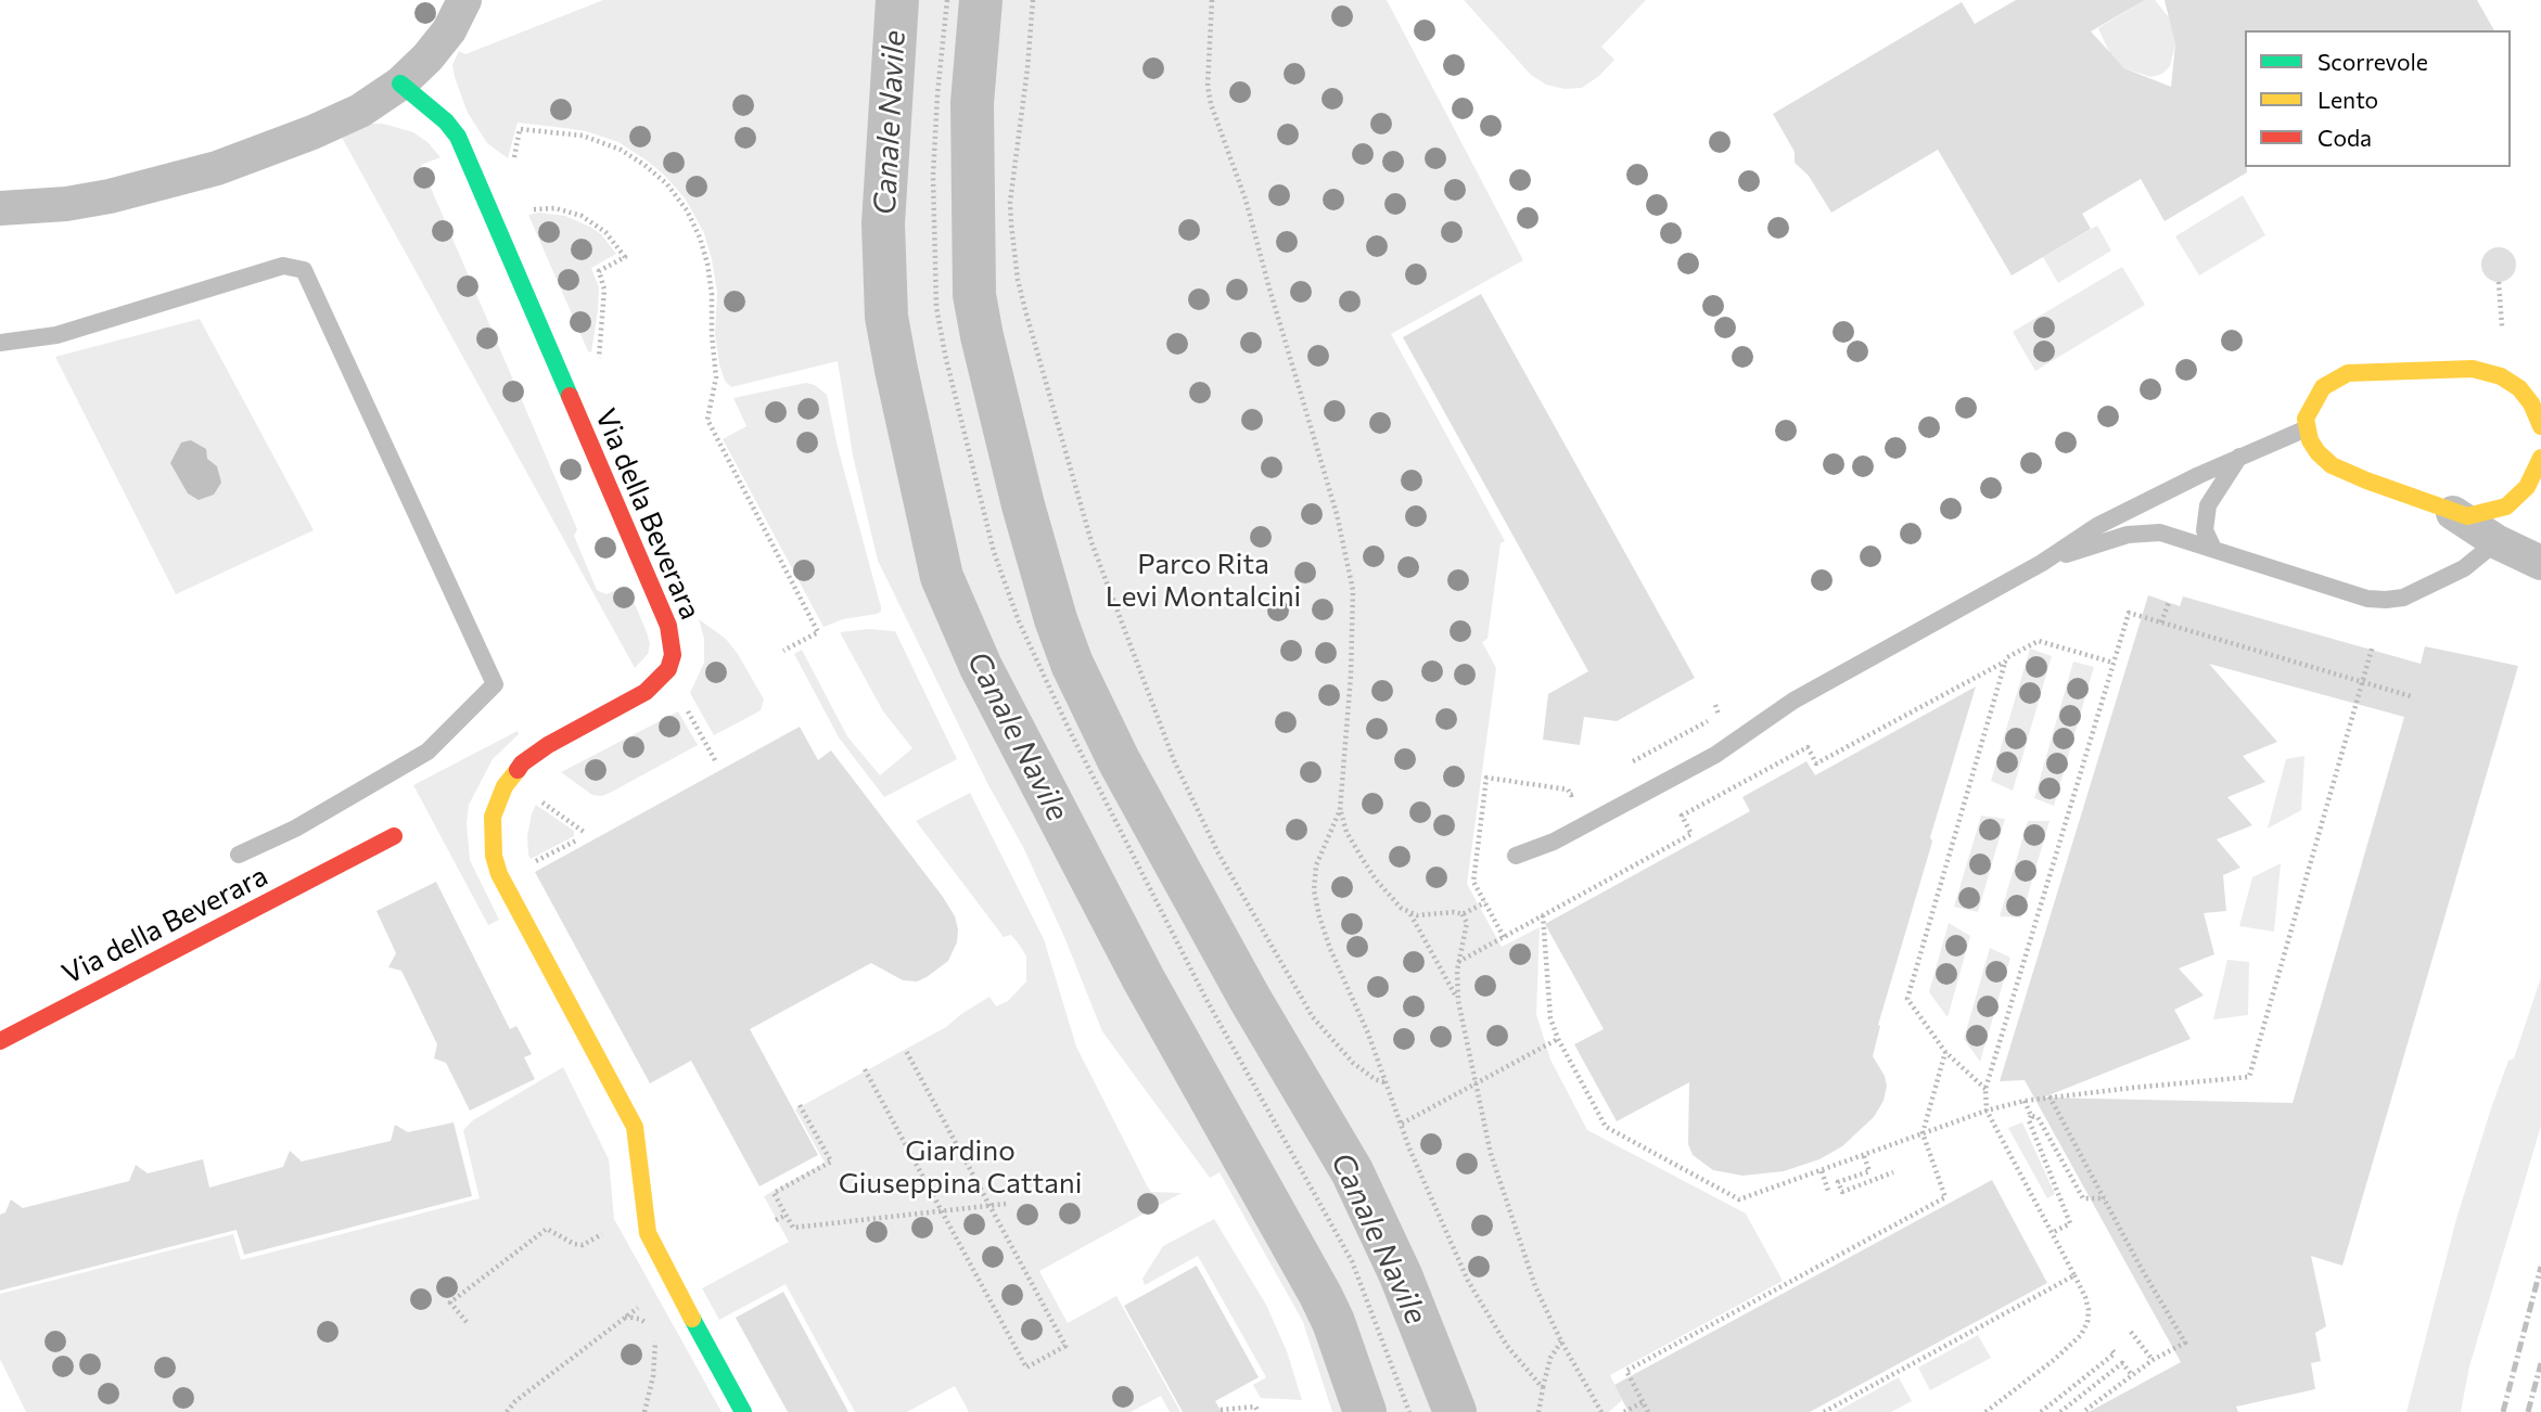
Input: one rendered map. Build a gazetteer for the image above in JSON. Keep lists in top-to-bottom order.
{
  "streets": {
    "street": ["Via della Beverara"]
  },
  "water": ["Canale Navile"],
  "parks": ["Parco Rita Levi Montalcini", "Giardino Giuseppina Cattani"],
  "legend": ["Scorrevole", "Lento", "Coda"]
}
